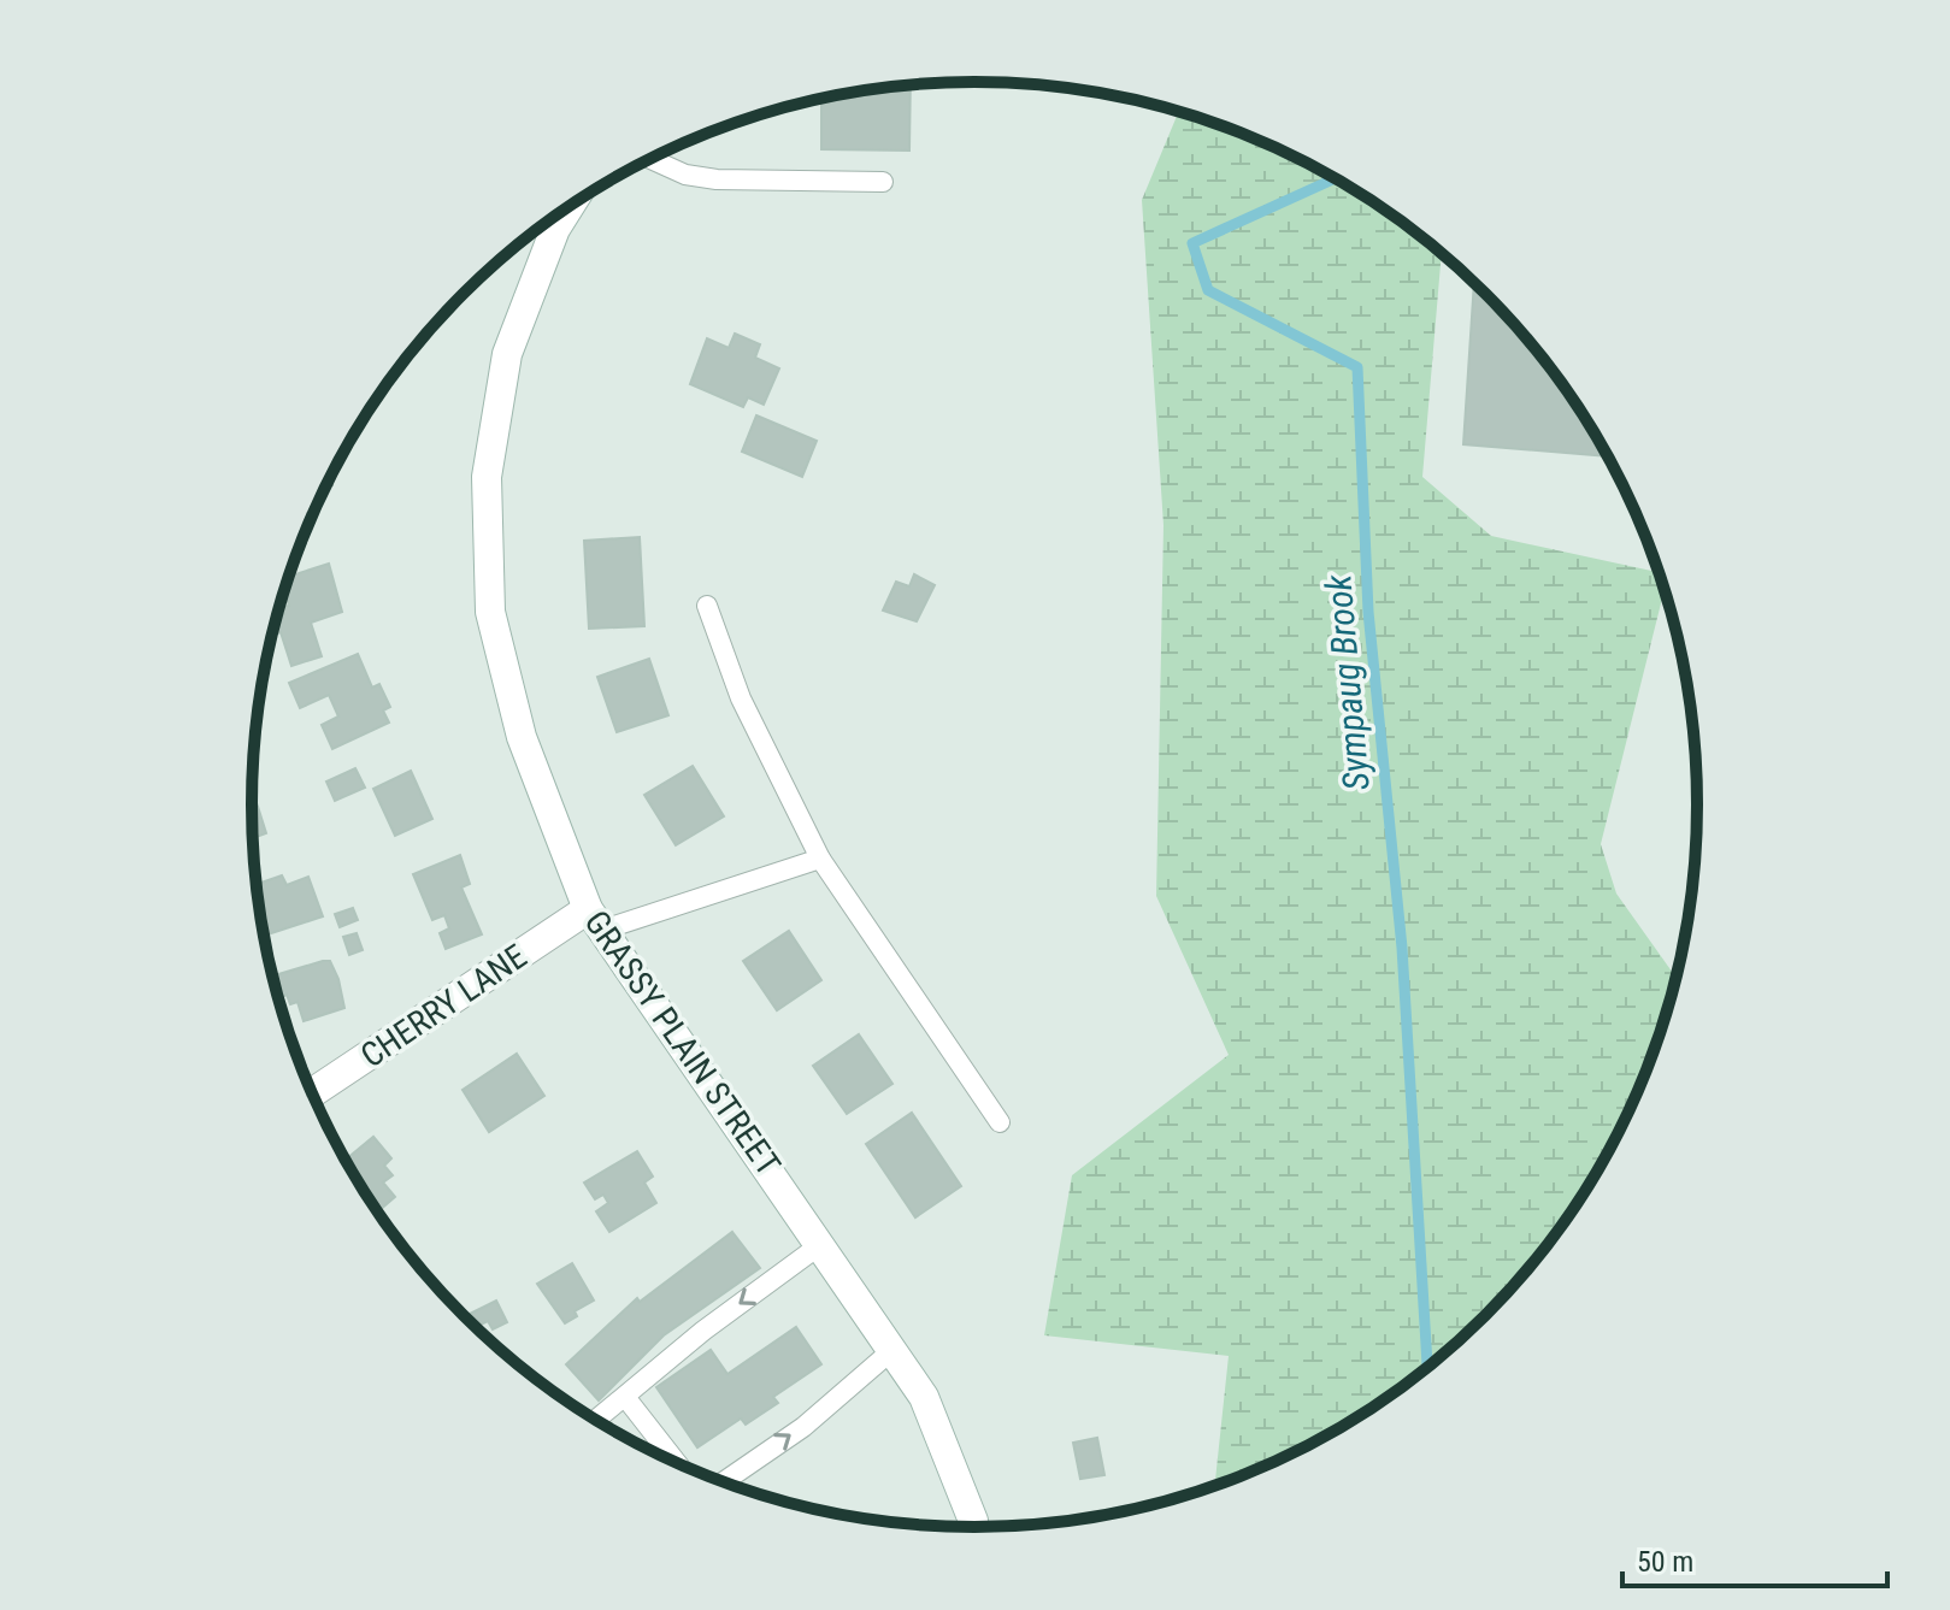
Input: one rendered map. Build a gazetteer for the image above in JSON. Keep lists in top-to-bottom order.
{
  "streets": {
    "main road": ["CHERRY LANE", "GRASSY PLAIN STREET"]
  },
  "crossings": [
    ["CHERRY LANE", "GRASSY PLAIN STREET"]
  ],
  "water": ["Sympaug Brook"],
  "scale_bar": "50 m"
}
